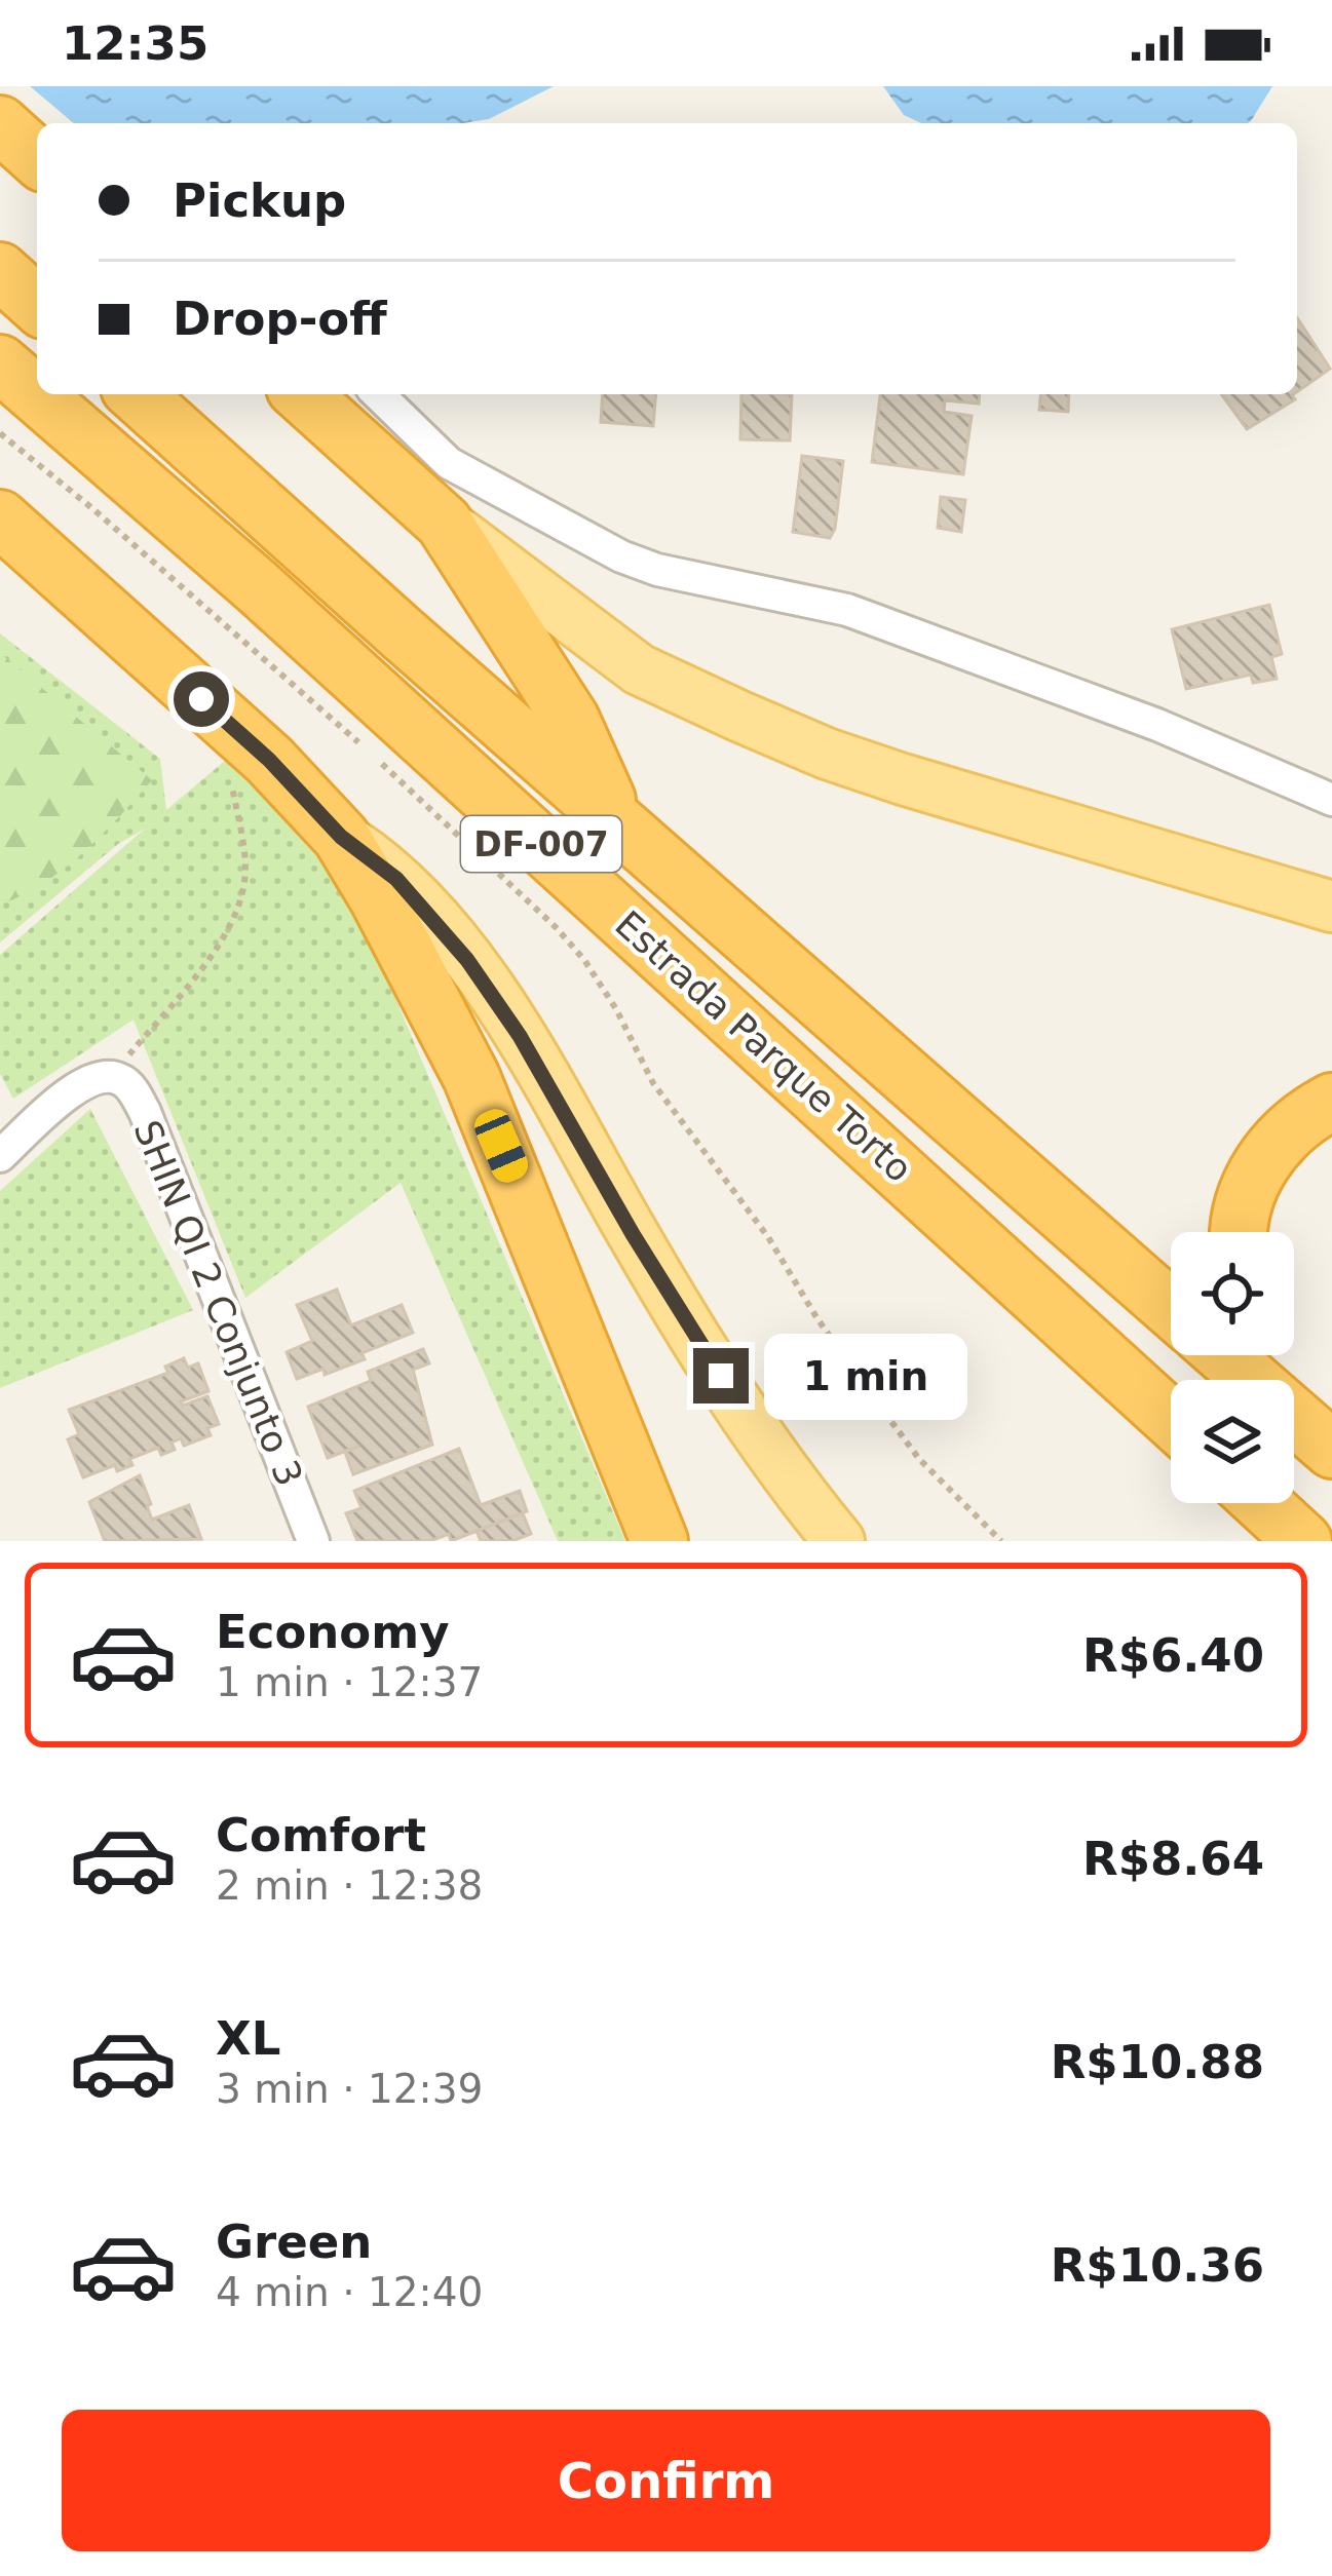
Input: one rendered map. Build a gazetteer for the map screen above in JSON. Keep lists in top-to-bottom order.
{
  "streets": {
    "highway": ["DF-007", "Estrada Parque Torto"],
    "street": ["SHIN QI 2 Conjunto 3"]
  },
  "page": {
    "status": "12:35",
    "banner": ["Pickup", "Drop-off"],
    "bubble": "1 min",
    "list": [
      {
        "name": "Economy",
        "note": "1 min · 12:37",
        "value": "R$6.40"
      },
      {
        "name": "Comfort",
        "note": "2 min · 12:38",
        "value": "R$8.64"
      },
      {
        "name": "XL",
        "note": "3 min · 12:39",
        "value": "R$10.88"
      },
      {
        "name": "Green",
        "note": "4 min · 12:40",
        "value": "R$10.36"
      }
    ],
    "buttons": "Confirm"
  }
}
